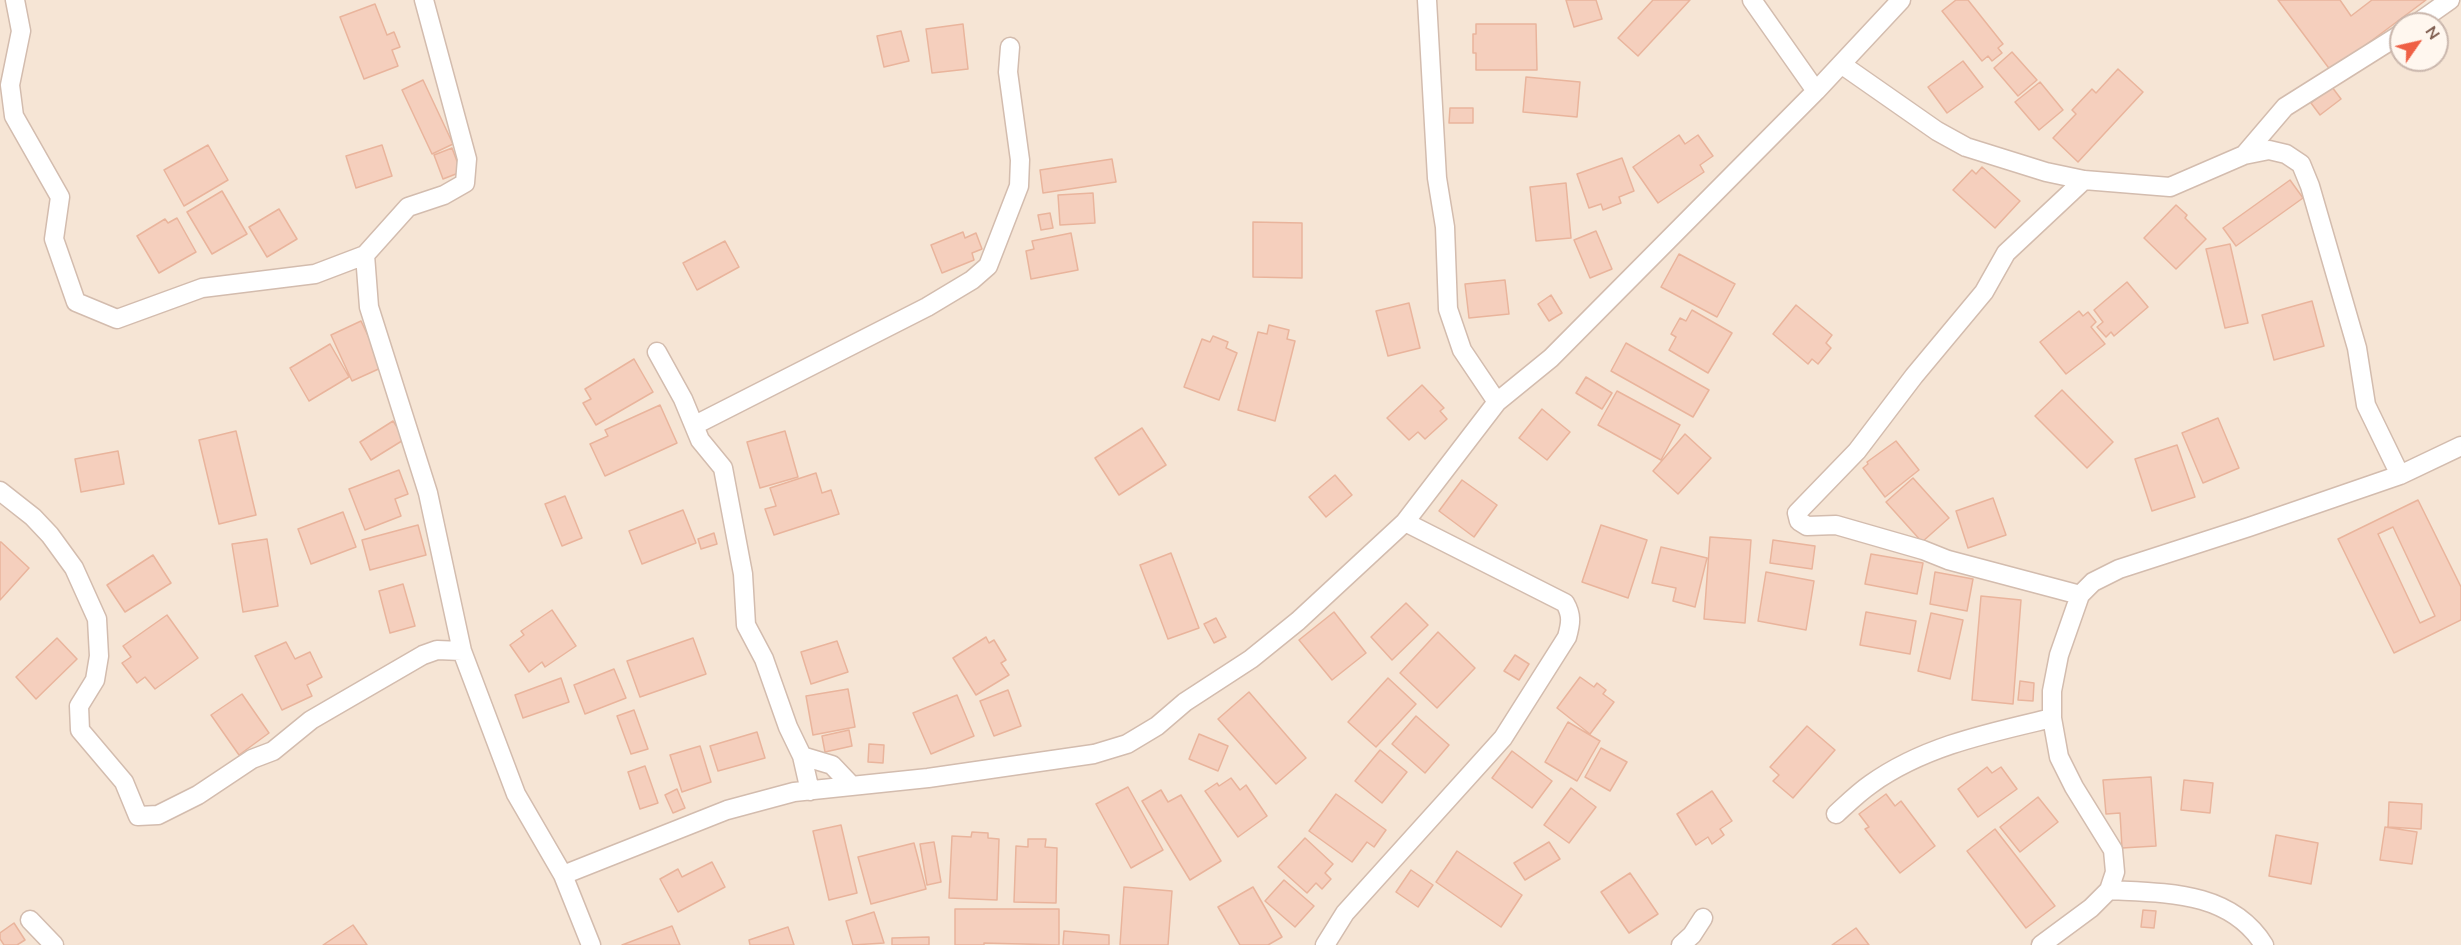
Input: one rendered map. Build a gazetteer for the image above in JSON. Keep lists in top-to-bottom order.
{
  "north": "top right"
}
